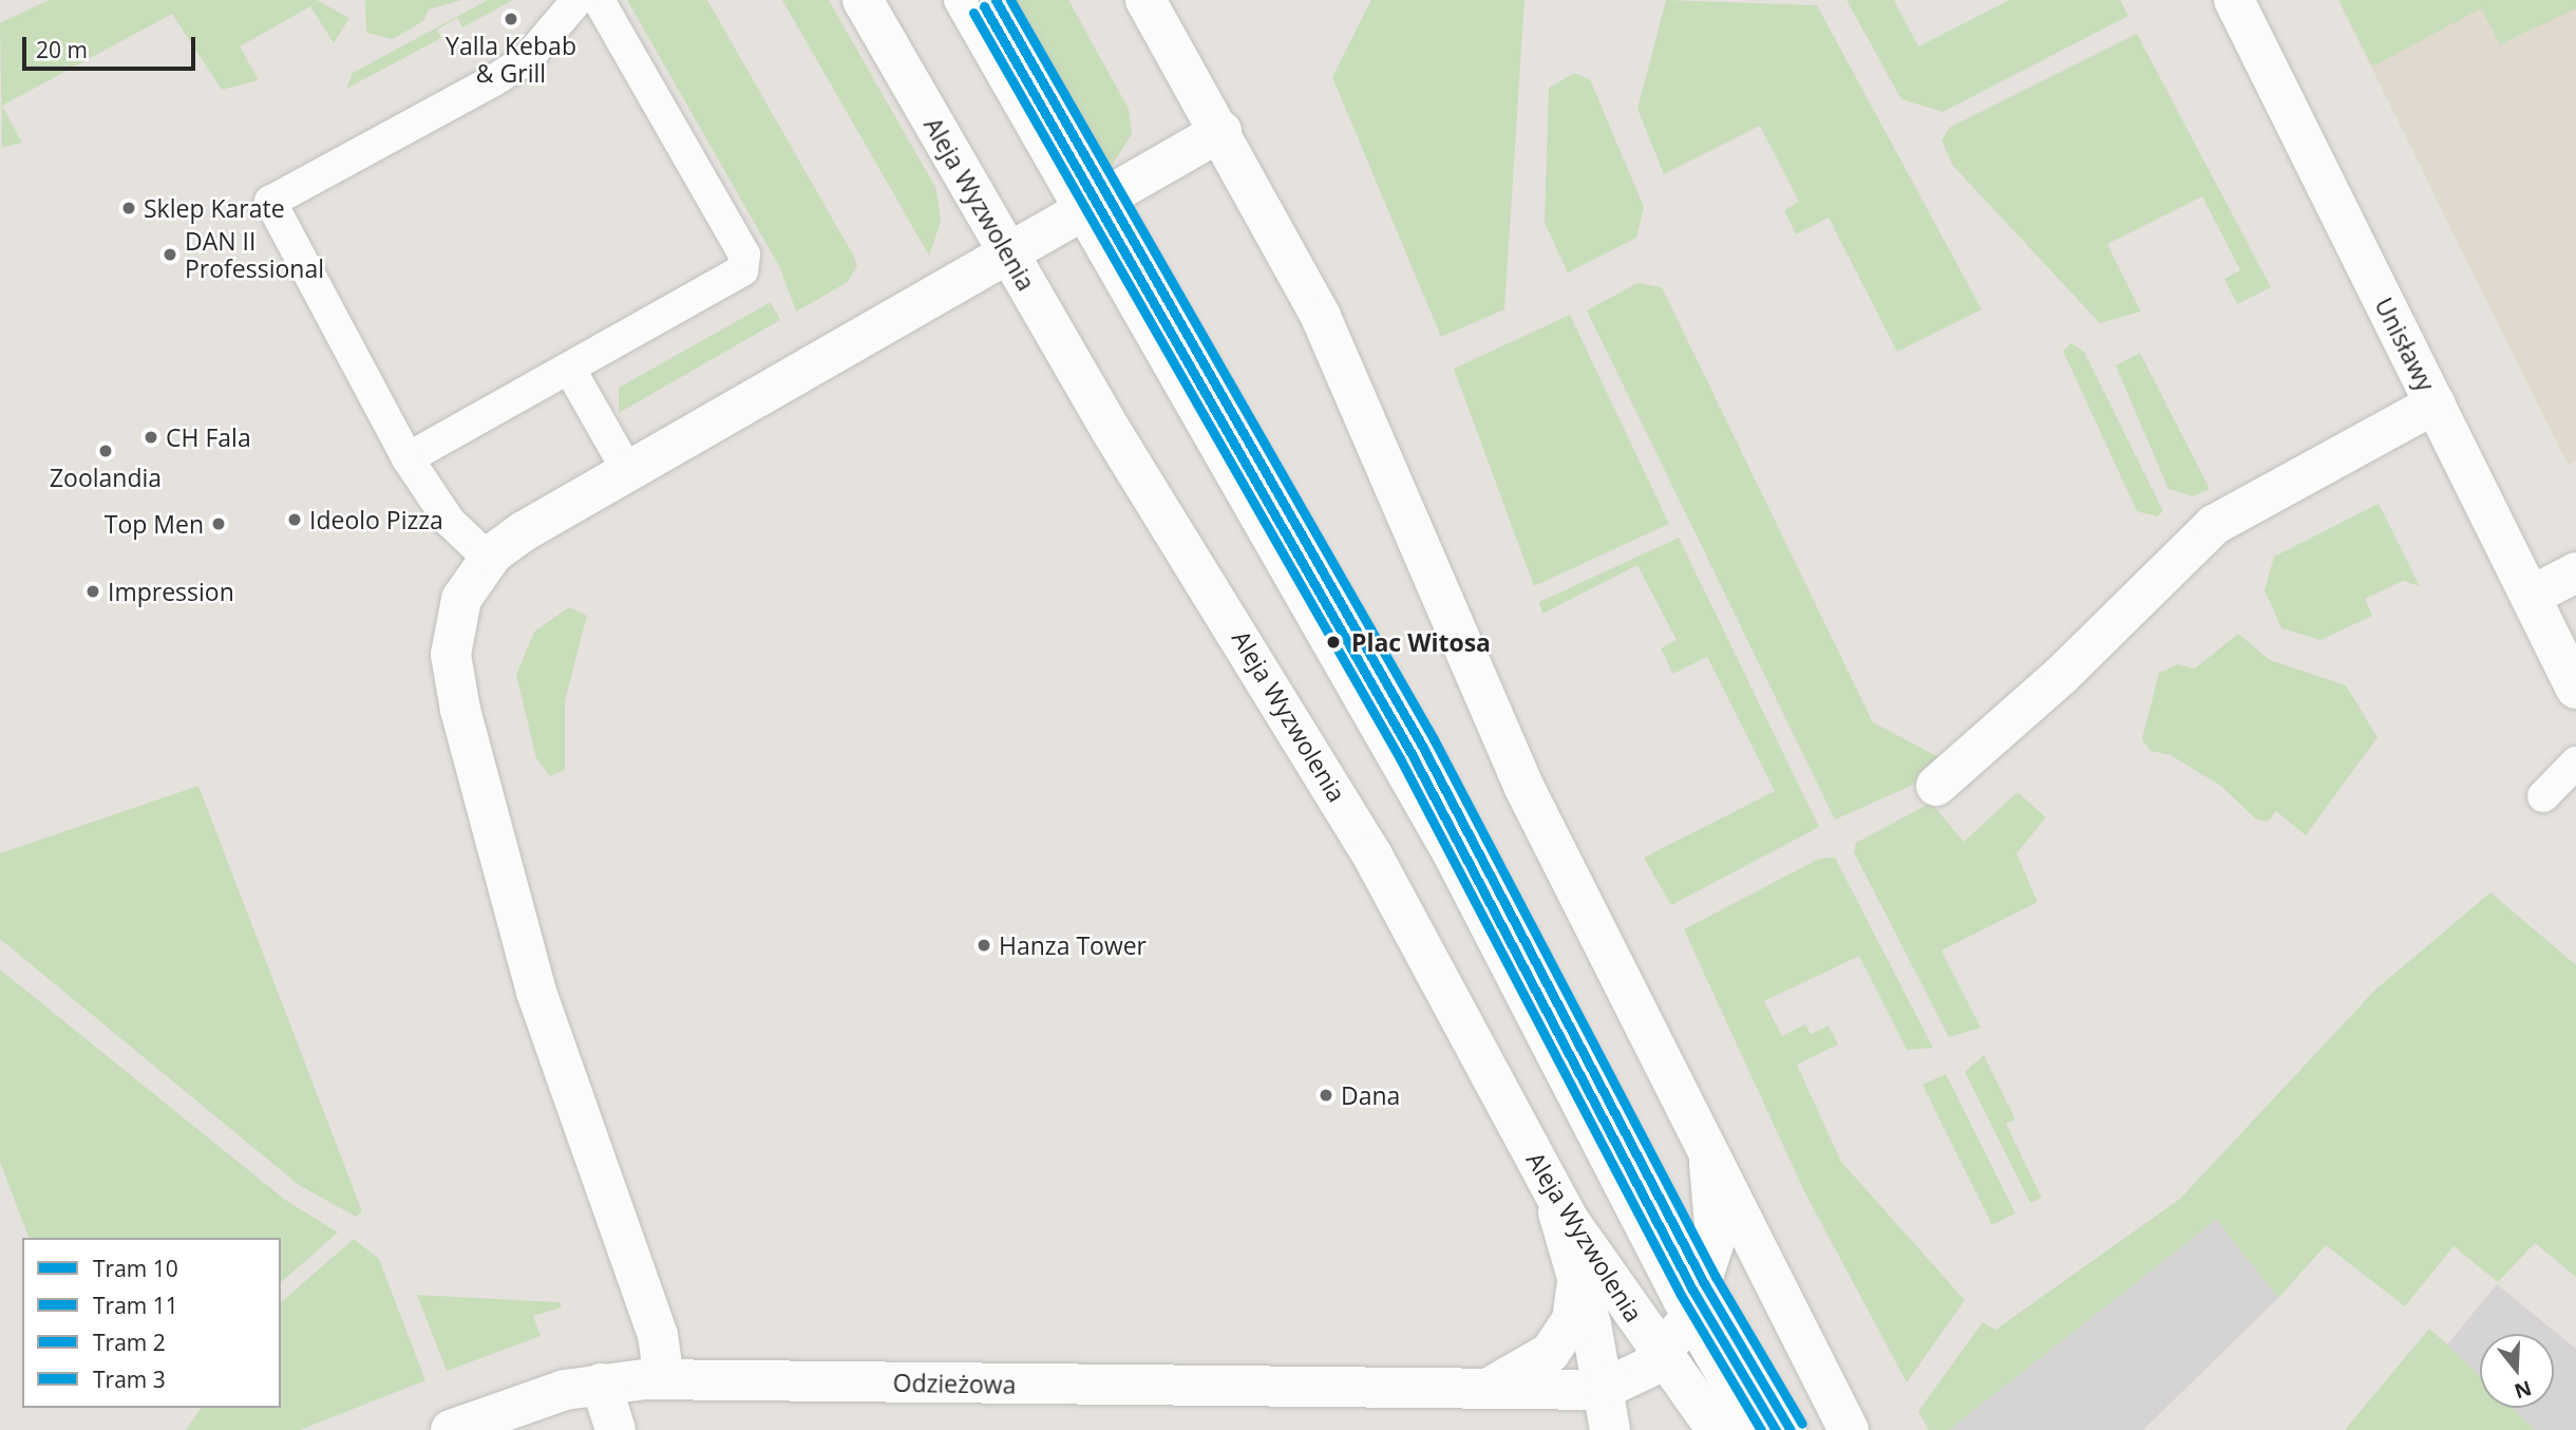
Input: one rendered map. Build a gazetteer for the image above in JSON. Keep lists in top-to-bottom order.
{
  "streets": {
    "street": ["Aleja Wyzwolenia", "Unisławy", "Odzieżowa"]
  },
  "crossings": [
    ["Aleja Wyzwolenia", "Odzieżowa"]
  ],
  "places": [
    "Yalla Kebab & Grill",
    "Sklep Karate",
    "DAN II Professional",
    "CH Fala",
    "Zoolandia",
    "Ideolo Pizza",
    "Top Men",
    "Impression",
    "Plac Witosa",
    "Hanza Tower",
    "Dana"
  ],
  "lines": [
    "tram line 10",
    "tram line 2",
    "tram line 11",
    "tram line 3"
  ],
  "legend": [
    "Tram 10",
    "Tram 11",
    "Tram 2",
    "Tram 3"
  ],
  "scale_bar": "20 m",
  "north": "bottom"
}
